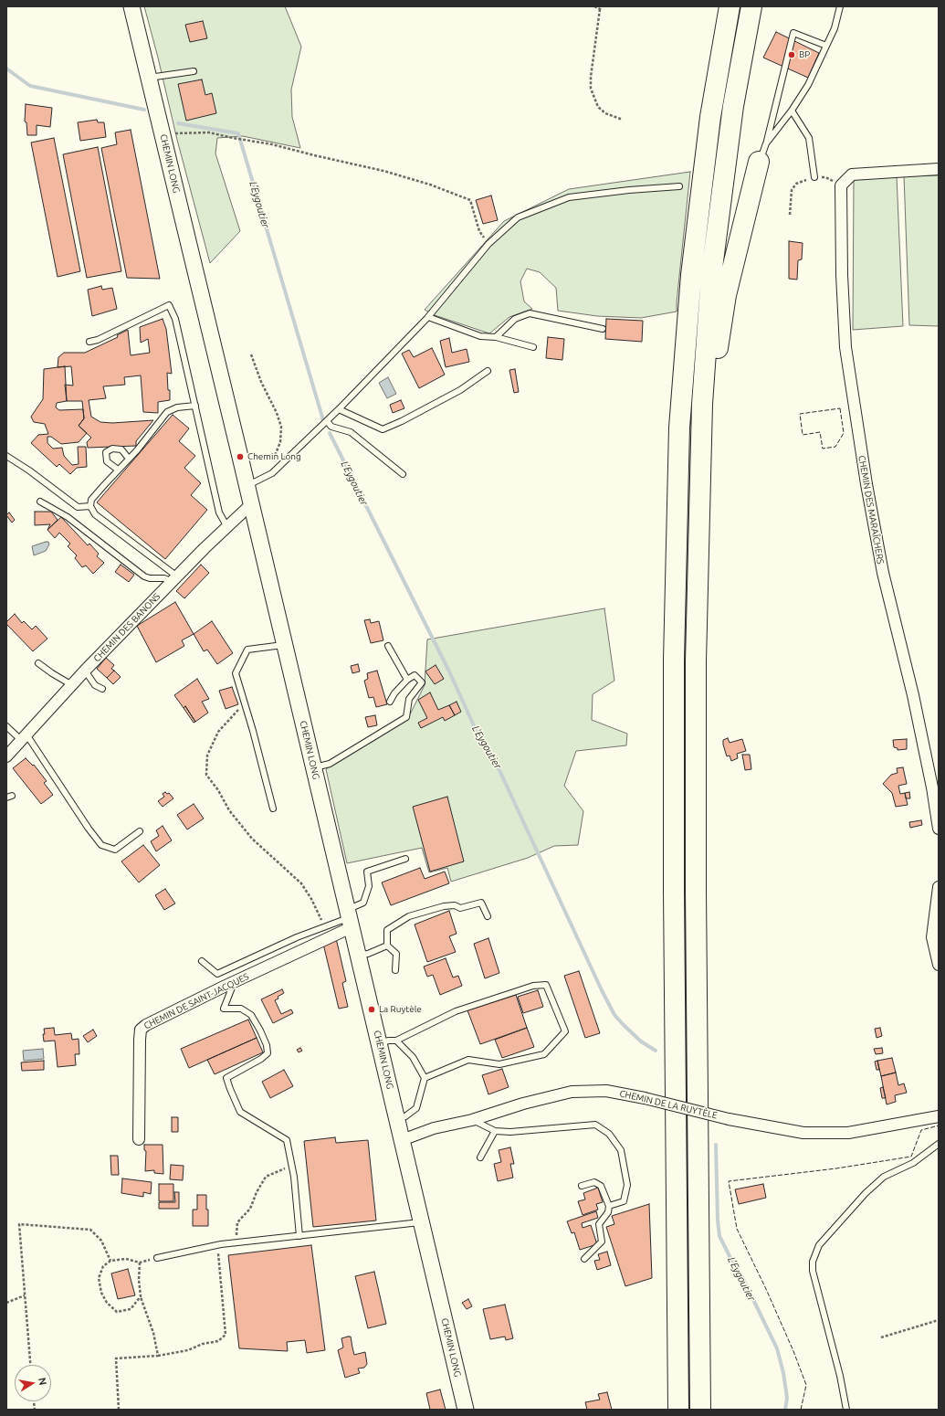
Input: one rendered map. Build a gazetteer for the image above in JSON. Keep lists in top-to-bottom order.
{
  "streets": {
    "main road": ["CHEMIN LONG"],
    "street": [
      "CHEMIN DES MARAÎCHERS",
      "CHEMIN DES BANONS",
      "CHEMIN DE SAINT-JACQUES",
      "CHEMIN DE LA RUYTÈLE"
    ]
  },
  "crossings": [
    ["CHEMIN LONG", "CHEMIN DES BANONS"],
    ["CHEMIN LONG", "CHEMIN DE SAINT-JACQUES"],
    ["CHEMIN LONG", "CHEMIN DE LA RUYTÈLE"]
  ],
  "water": ["L'Eygoutier"],
  "places": ["BP", "Chemin Long", "La Ruytèle"],
  "north": "right"
}
